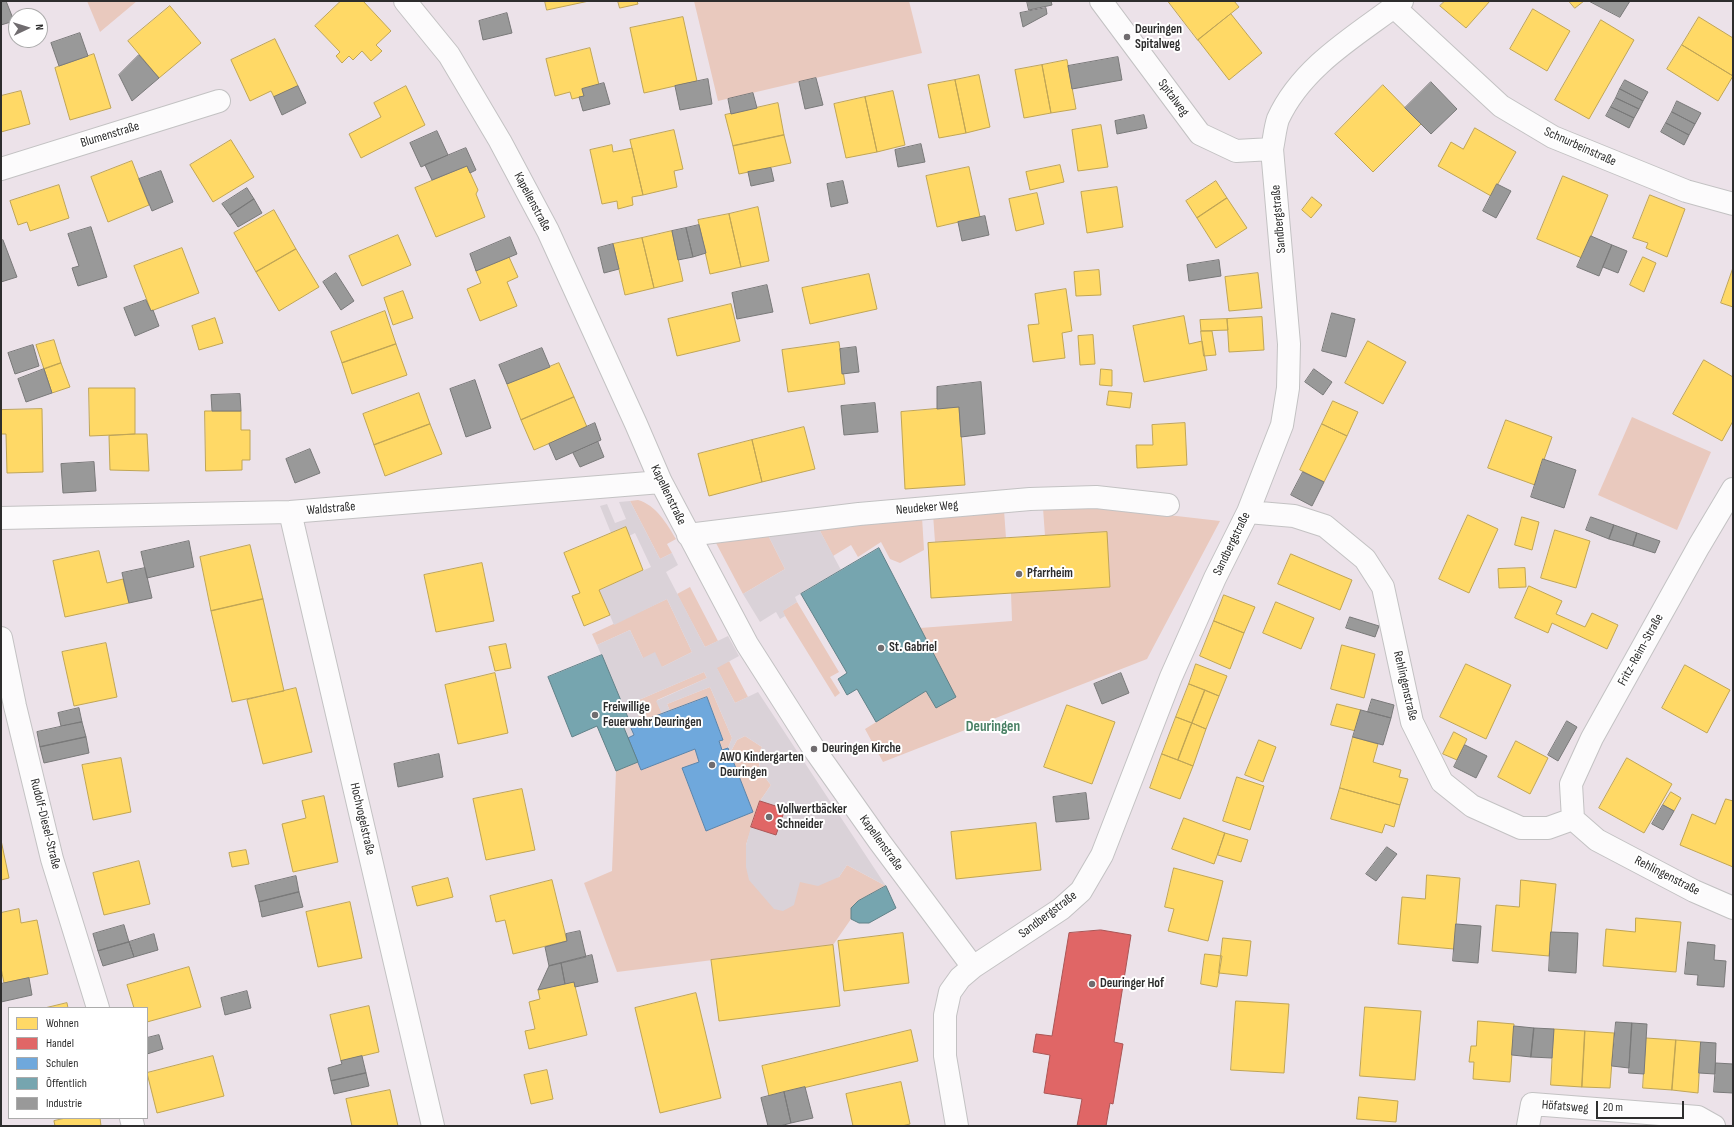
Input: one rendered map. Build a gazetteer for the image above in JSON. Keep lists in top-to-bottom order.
{
  "streets": {
    "street": [
      "Spitalweg",
      "Blumenstraße",
      "Schnurbeinstraße",
      "Kapellenstraße",
      "Sandbergstraße",
      "Neudeker Weg",
      "Waldstraße",
      "Fritz-Reim-Straße",
      "Rehlingenstraße",
      "Hochvogelstraße",
      "Rudolf-Diesel-Straße",
      "Höfatsweg"
    ]
  },
  "crossings": [
    ["Spitalweg", "Sandbergstraße"],
    ["Schnurbeinstraße", "Sandbergstraße"],
    ["Kapellenstraße", "Sandbergstraße"],
    ["Kapellenstraße", "Neudeker Weg"],
    ["Kapellenstraße", "Waldstraße"],
    ["Sandbergstraße", "Rehlingenstraße"],
    ["Waldstraße", "Hochvogelstraße"],
    ["Fritz-Reim-Straße", "Rehlingenstraße"]
  ],
  "districts": ["Deuringen"],
  "places": [
    "Deuringen Spitalweg",
    "Pfarrheim",
    "St. Gabriel",
    "Freiwillige Feuerwehr Deuringen",
    "Deuringen Kirche",
    "AWO Kindergarten Deuringen",
    "Vollwertbäcker Schneider",
    "Deuringer Hof"
  ],
  "legend": [
    "Wohnen",
    "Handel",
    "Schulen",
    "Öffentlich",
    "Industrie"
  ],
  "scale_bar": "20 m",
  "north": "right"
}
